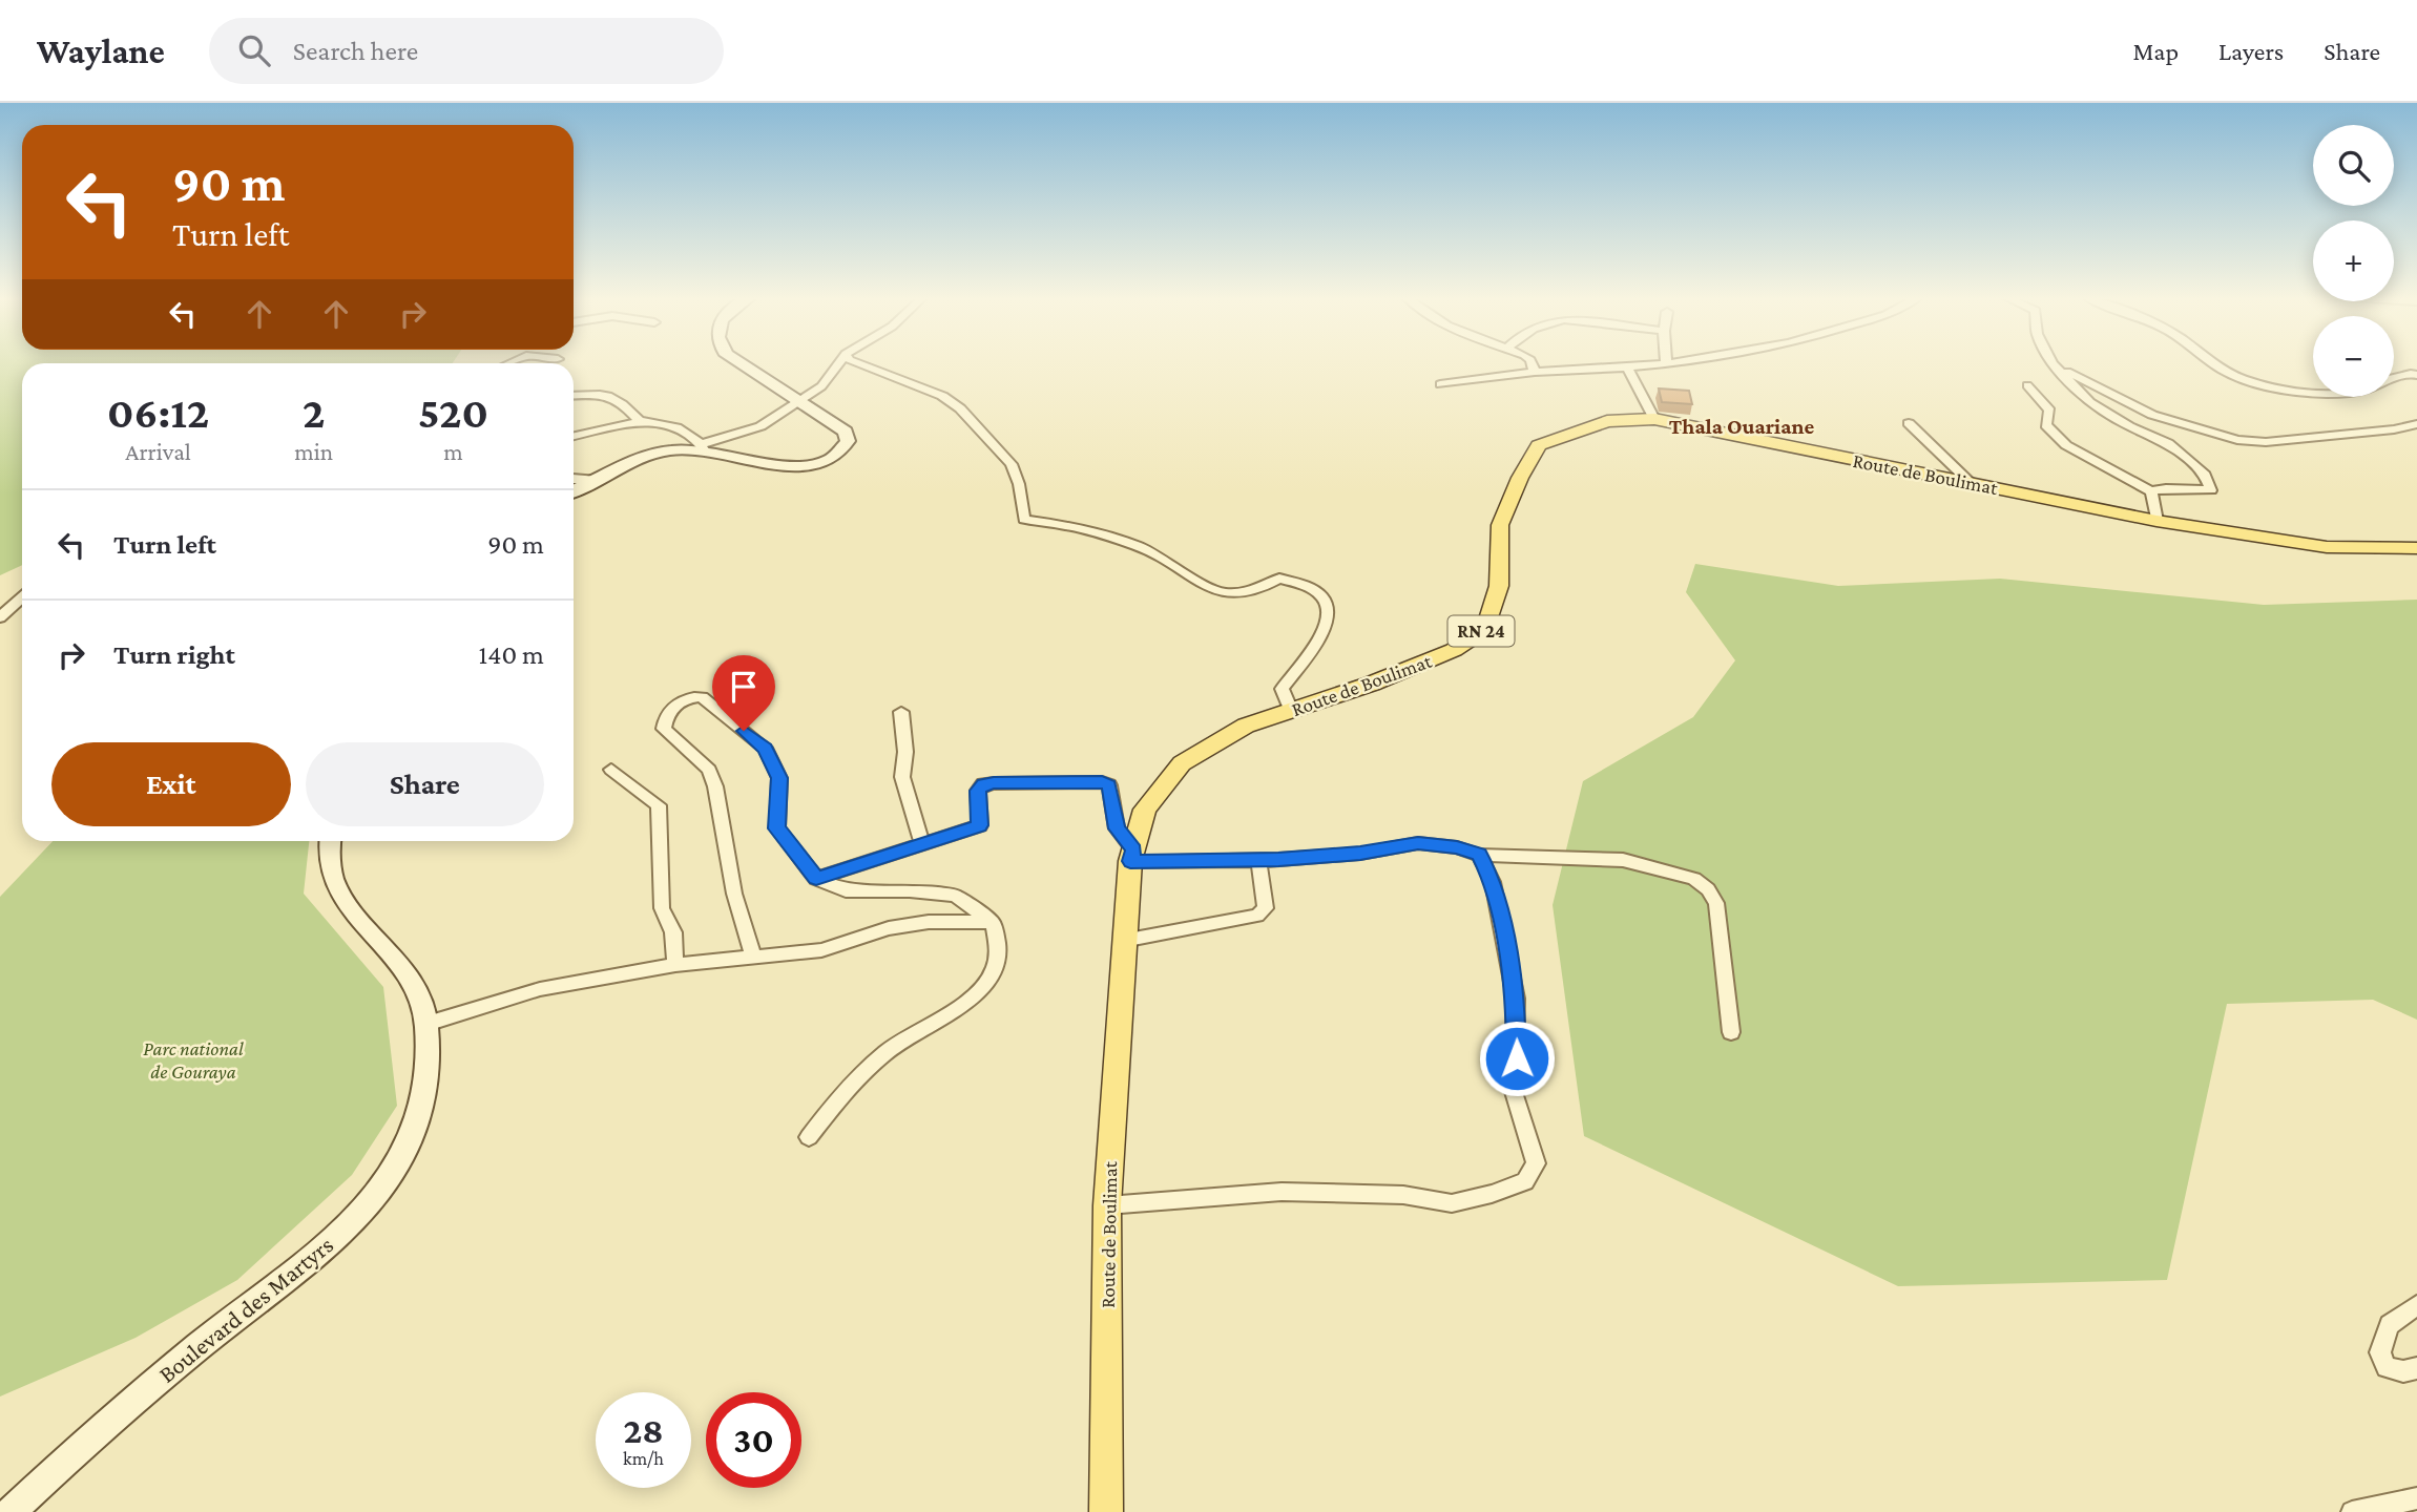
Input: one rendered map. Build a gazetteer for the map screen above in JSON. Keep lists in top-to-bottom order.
{
  "streets": {
    "main road": ["Route de Boulimat", "RN 24", "Boulevard des Martyrs"]
  },
  "districts": ["Thala Ouariane"],
  "parks": ["Parc national de Gouraya"],
  "page": {
    "header": "Waylane",
    "search": "Search here",
    "nav": ["Map", "Layers", "Share"],
    "map_buttons": ["+", "−"],
    "turn": ["90 m", "Turn left"],
    "eta": [
      "06:12",
      "Arrival",
      "2",
      "min",
      "520",
      "m"
    ],
    "list": [
      {
        "name": "Turn left",
        "value": "90 m"
      },
      {
        "name": "Turn right",
        "value": "140 m"
      }
    ],
    "buttons": ["Exit", "Share"],
    "speed": "28 km/h",
    "limit": "30"
  }
}
